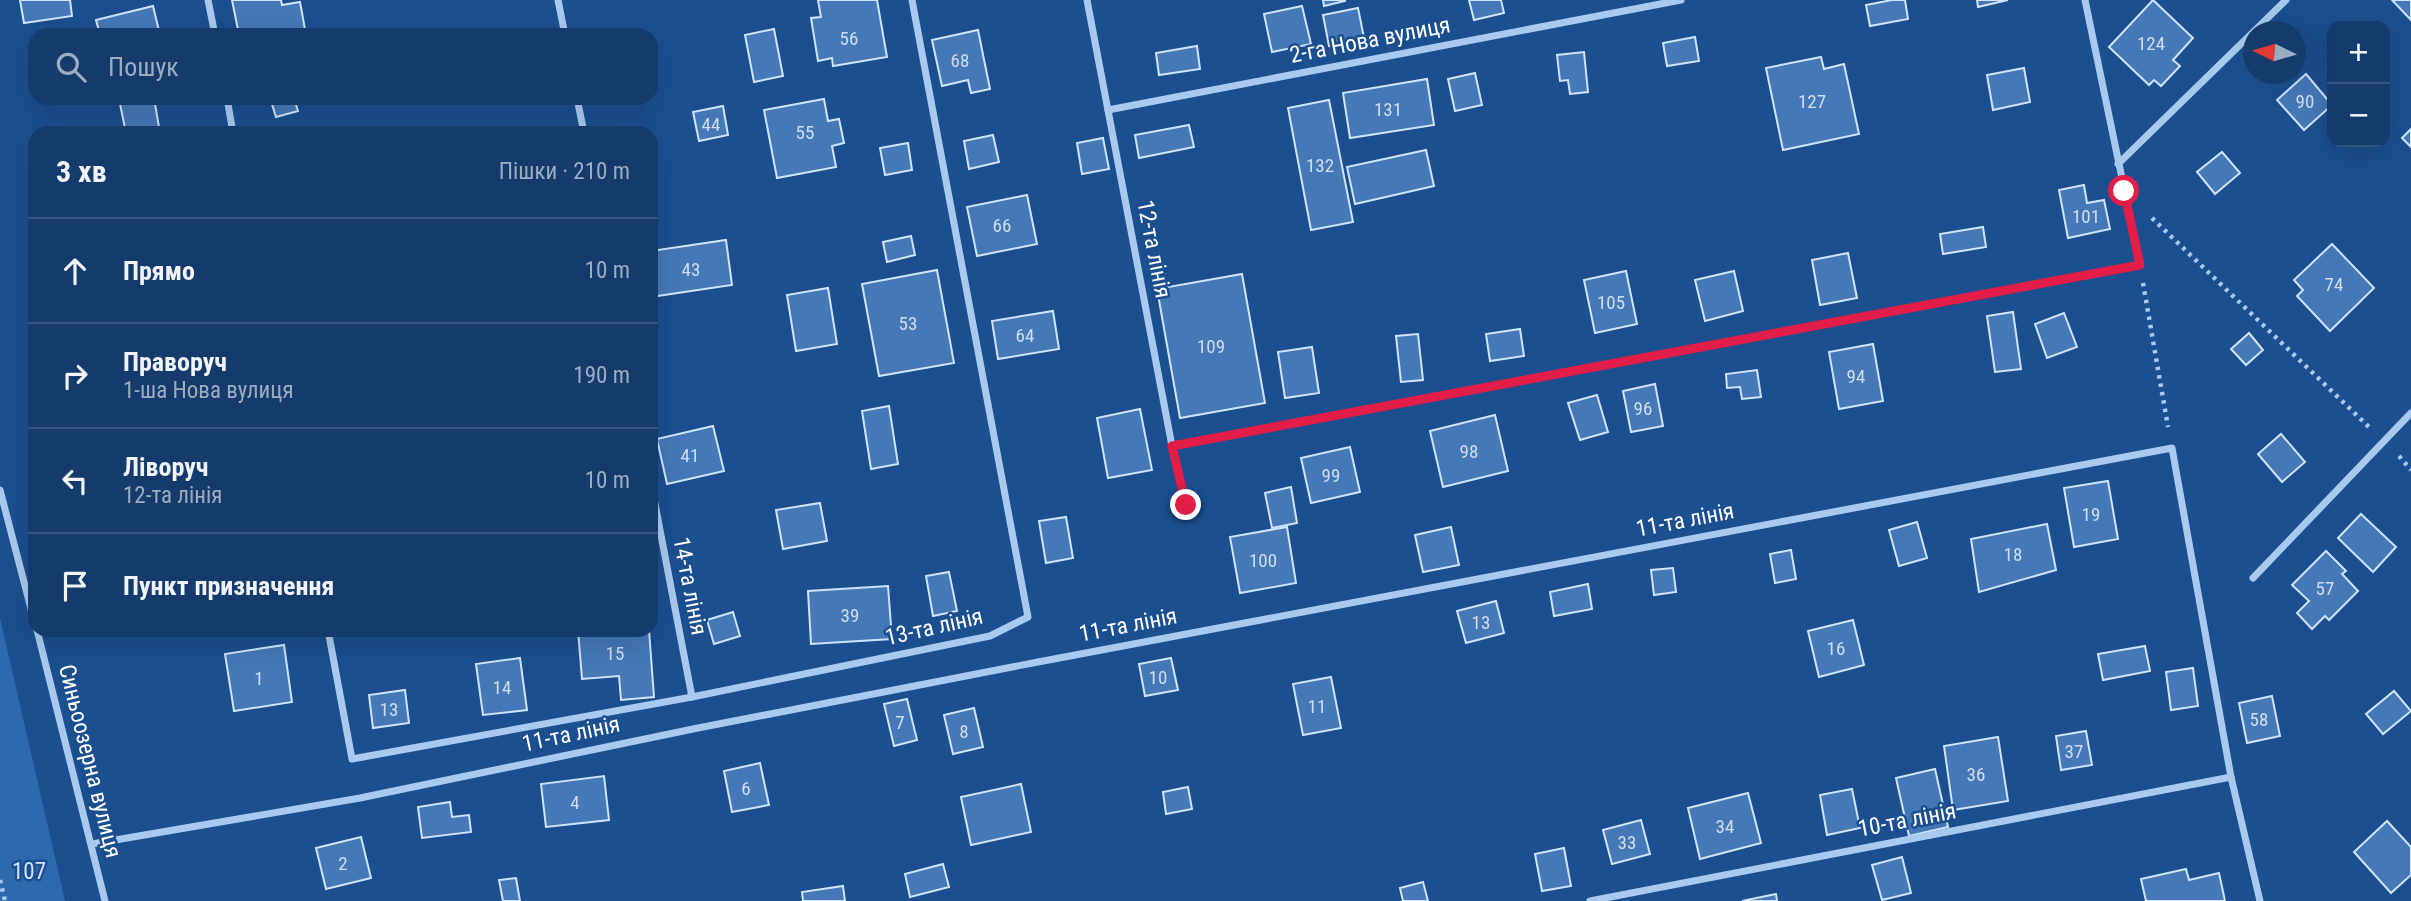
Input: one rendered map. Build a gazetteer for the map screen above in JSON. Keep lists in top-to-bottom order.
{
  "streets": {
    "street": [
      "2-га Нова вулиця",
      "12-та лінія",
      "11-та лінія",
      "14-та лінія",
      "13-та лінія",
      "Синьоозерна вулиця",
      "10-та лінія"
    ]
  },
  "crossings": [
    ["2-га Нова вулиця", "12-та лінія"],
    ["11-та лінія", "Синьоозерна вулиця"],
    ["14-та лінія", "13-та лінія"]
  ],
  "parks": ["107"],
  "house_numbers": [
    "56",
    "124",
    "68",
    "127",
    "90",
    "131",
    "44",
    "55",
    "132",
    "101",
    "66",
    "43",
    "74",
    "105",
    "53",
    "64",
    "109",
    "94",
    "96",
    "98",
    "41",
    "99",
    "19",
    "18",
    "100",
    "57",
    "39",
    "13",
    "16",
    "15",
    "10",
    "1",
    "14",
    "11",
    "13",
    "58",
    "7",
    "8",
    "37",
    "36",
    "6",
    "4",
    "34",
    "33",
    "2"
  ],
  "north": "left",
  "page": {
    "map_buttons": ["+", "−"],
    "search": "Пошук",
    "heading": ["3 хв", "Пішки · 210 m"],
    "list": [
      ["Прямо", "10 m"],
      ["Праворуч", "1-ша Нова вулиця", "190 m"],
      ["Ліворуч", "12-та лінія", "10 m"],
      "Пункт призначення"
    ]
  }
}
